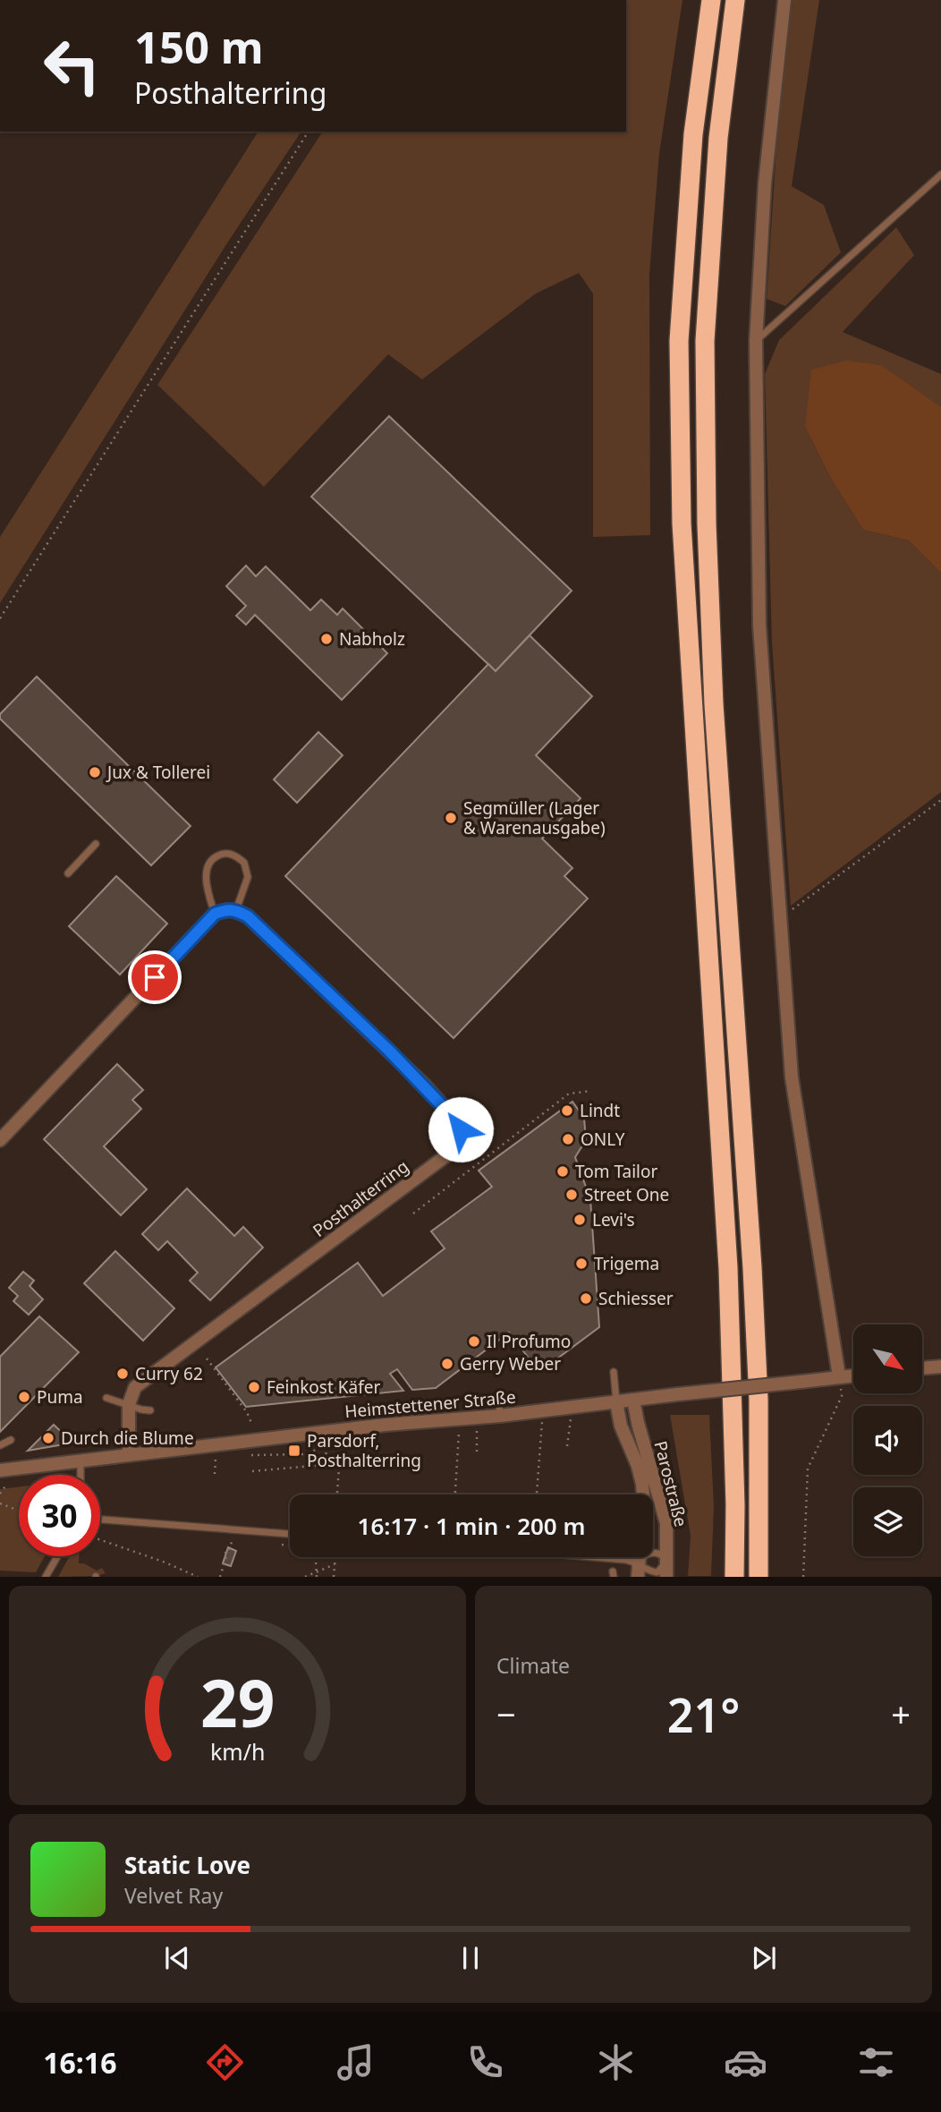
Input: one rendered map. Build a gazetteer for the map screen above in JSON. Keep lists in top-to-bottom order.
{
  "streets": {
    "street": ["Posthalterring", "Heimstettener Straße", "Parostraße"]
  },
  "crossings": [
    ["Heimstettener Straße", "Parostraße"]
  ],
  "places": {
    "other": [
      "Nabholz",
      "Jux & Tollerei",
      "Segmüller (Lager & Warenausgabe)",
      "Lindt",
      "ONLY",
      "Tom Tailor",
      "Street One",
      "Levi's",
      "Trigema",
      "Schiesser",
      "Il Profumo",
      "Gerry Weber",
      "Curry 62",
      "Feinkost Käfer",
      "Puma",
      "Durch die Blume"
    ],
    "transit": ["Parsdorf, Posthalterring"]
  },
  "north": "bottom right",
  "page": {
    "turn": ["150 m", "Posthalterring"],
    "limit": "30",
    "trip": "16:17 · 1 min · 200 m",
    "tile": "Climate",
    "heat": ["−", "21°", "+"],
    "song": ["Static Love", "Velvet Ray"],
    "tabs": "16:16",
    "gauge": ["29", "km/h"]
  }
}
